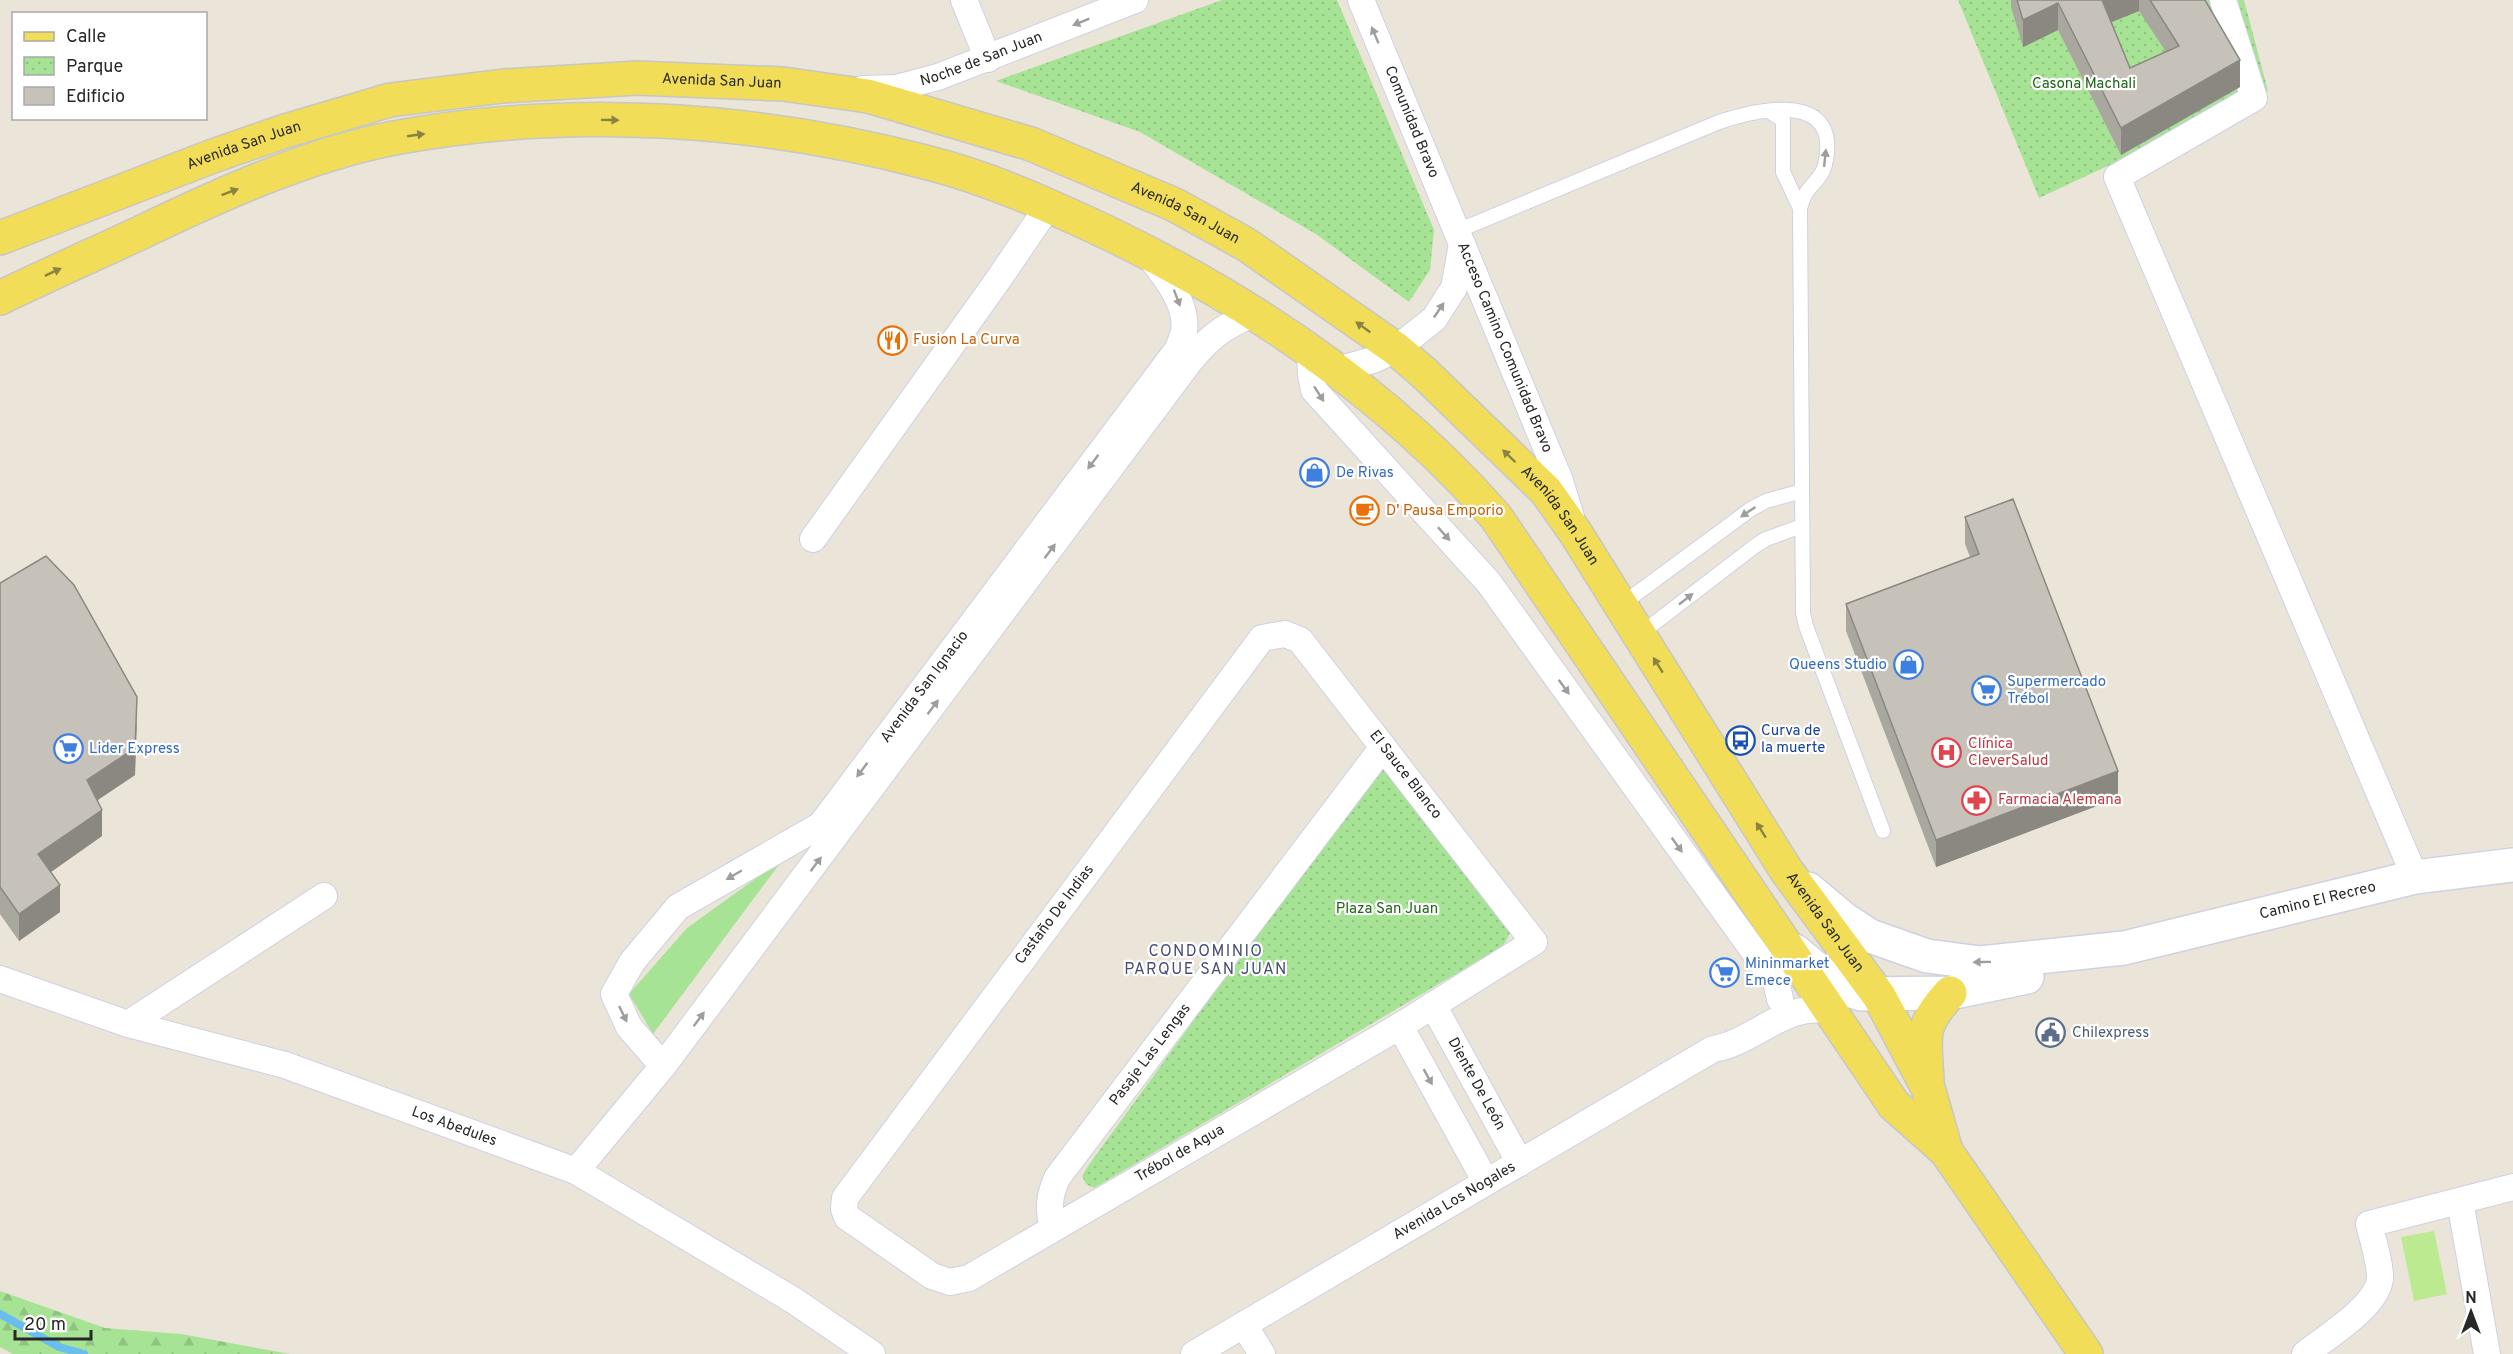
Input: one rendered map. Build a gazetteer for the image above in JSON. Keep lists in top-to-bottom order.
{
  "streets": {
    "main road": ["Avenida San Juan", "Camino El Recreo"],
    "street": [
      "Noche de San Juan",
      "Comunidad Bravo",
      "Acceso Camino Comunidad Bravo",
      "Avenida San Ignacio",
      "El Sauce Blanco",
      "Castaño De Indias",
      "Pasaje Las Lengas",
      "Diente De León",
      "Los Abedules",
      "Trébol de Agua",
      "Avenida Los Nogales"
    ]
  },
  "crossings": [
    ["Noche de San Juan", "Avenida San Juan"],
    ["Avenida San Juan", "Acceso Camino Comunidad Bravo"],
    ["Avenida San Juan", "Avenida San Ignacio"],
    ["Avenida San Juan", "Camino El Recreo"],
    ["Avenida San Juan", "Avenida Los Nogales"],
    ["Comunidad Bravo", "Acceso Camino Comunidad Bravo"],
    ["Avenida San Ignacio", "Los Abedules"],
    ["El Sauce Blanco", "Castaño De Indias"],
    ["El Sauce Blanco", "Pasaje Las Lengas"],
    ["El Sauce Blanco", "Trébol de Agua"],
    ["Camino El Recreo", "Avenida Los Nogales"],
    ["Castaño De Indias", "Trébol de Agua"],
    ["Pasaje Las Lengas", "Trébol de Agua"],
    ["Diente De León", "Trébol de Agua"],
    ["Diente De León", "Avenida Los Nogales"]
  ],
  "one_way": ["Noche de San Juan", "Comunidad Bravo"],
  "districts": ["CONDOMINIO PARQUE SAN JUAN"],
  "parks": ["Casona Machali", "Plaza San Juan"],
  "places": {
    "restaurant": ["Fusion La Curva"],
    "shop": ["De Rivas", "Queens Studio"],
    "cafe": ["D' Pausa Emporio"],
    "supermarket": ["Supermercado Trébol", "Lider Express", "Mininmarket Emece"],
    "bus stop": ["Curva de la muerte"],
    "hospital": ["Clínica CleverSalud"],
    "pharmacy": ["Farmacia Alemana"],
    "public building": ["Chilexpress"]
  },
  "legend": ["Calle", "Parque", "Edificio"],
  "scale_bar": "20 m",
  "north": "top"
}
